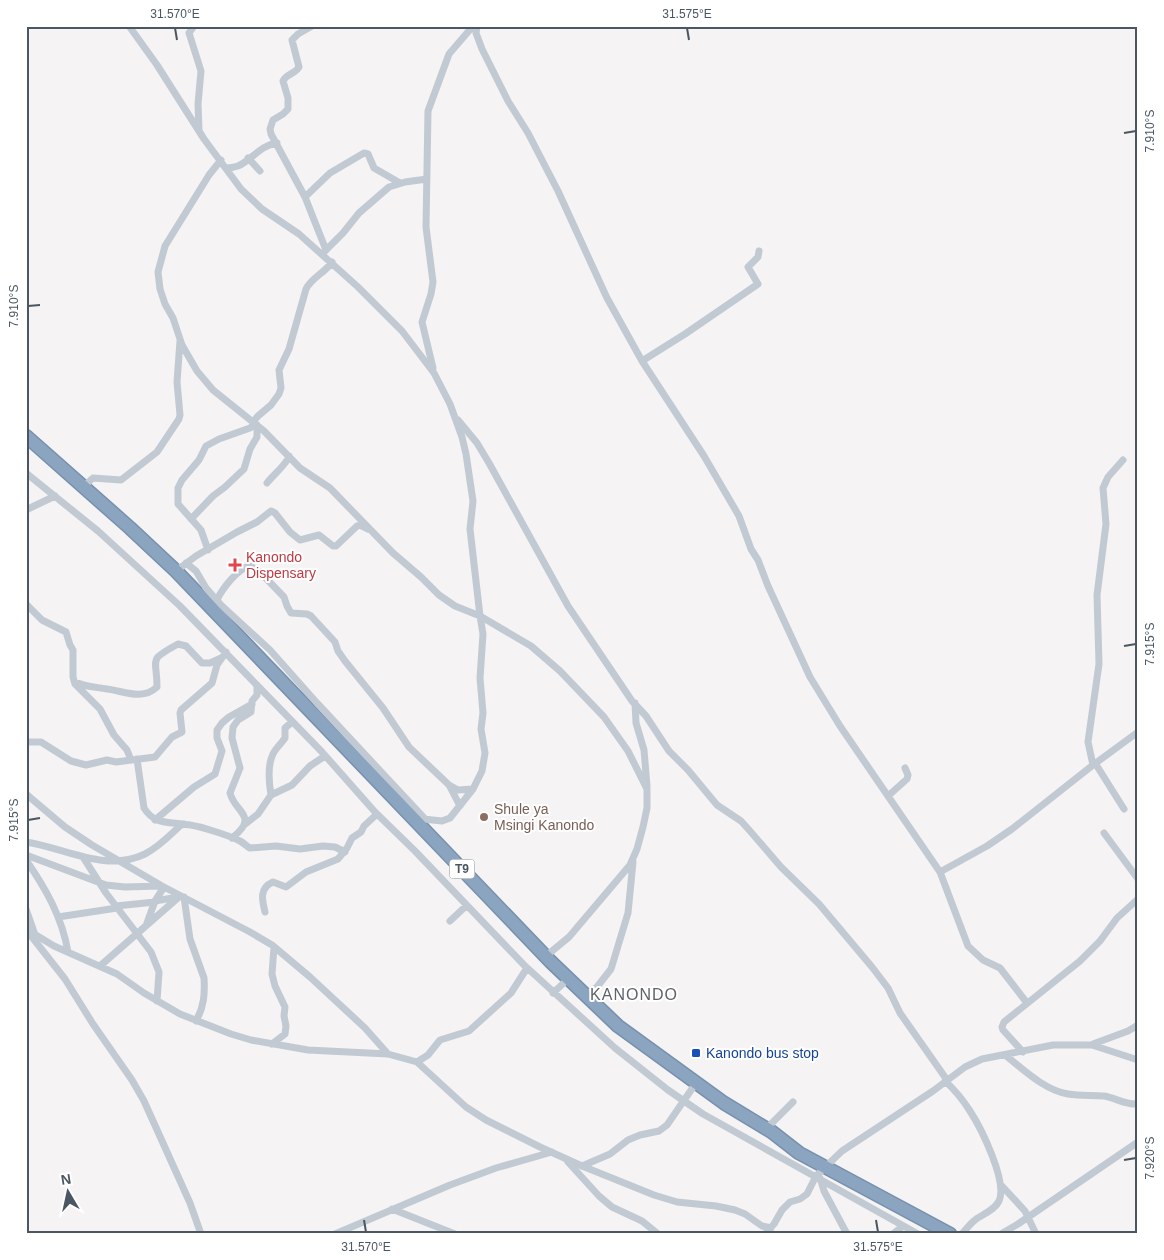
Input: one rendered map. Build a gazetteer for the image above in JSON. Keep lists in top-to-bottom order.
{
  "streets": {
    "highway": ["T9"]
  },
  "districts": ["KANONDO"],
  "places": {
    "health": ["Kanondo Dispensary"],
    "other": ["Shule ya Msingi Kanondo"],
    "transit": ["Kanondo bus stop"]
  },
  "north": "top",
  "coordinates": [
    "31.570°E",
    "31.575°E",
    "7.910°S",
    "7.915°S",
    "7.920°S"
  ]
}
